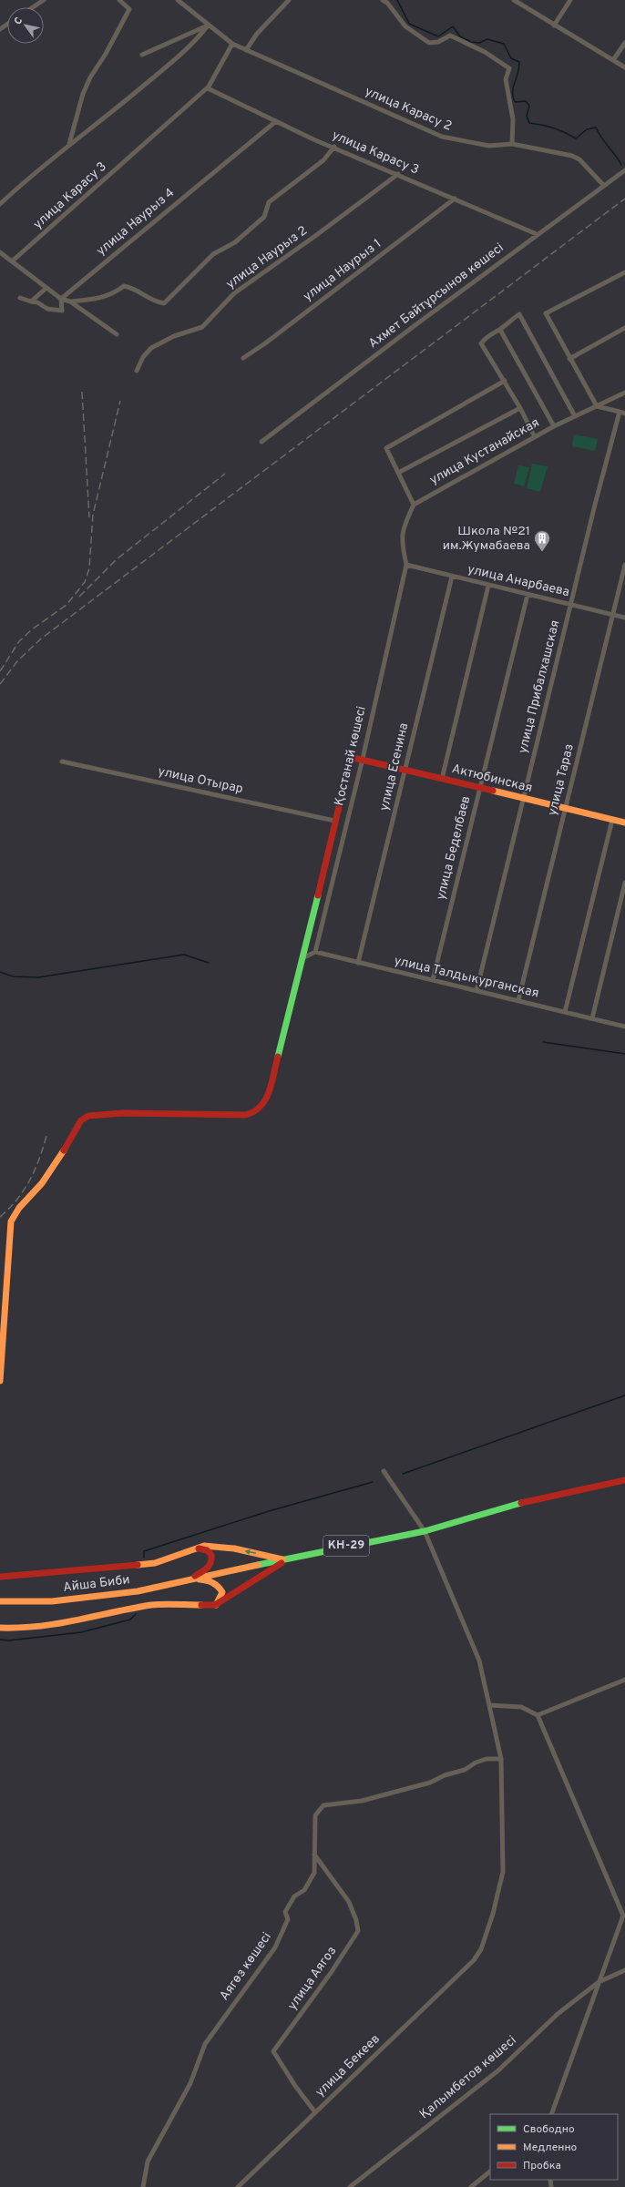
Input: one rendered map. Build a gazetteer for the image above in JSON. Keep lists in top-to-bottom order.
{
  "streets": {
    "main road": ["Актюбинская", "КН-29", "Айша Биби"],
    "street": [
      "улица Карасу 2",
      "улица Карасу 3",
      "улица Наурыз 4",
      "улица Наурыз 2",
      "улица Наурыз 1",
      "Ахмет Байтұрсынов көшесі",
      "улица Кустанайская",
      "улица Анарбаева",
      "улица Прибалхашская",
      "Қостанай көшесі",
      "улица Есенина",
      "улица Тараз",
      "улица Отырар",
      "улица Беделбаев",
      "улица Талдыкурганская",
      "Аягөз көшесі",
      "улица Аягоз",
      "улица Бекеев",
      "Қалымбетов көшесі"
    ]
  },
  "crossings": [
    ["улица Карасу 2", "улица Карасу 3"],
    ["улица Карасу 2", "Ахмет Байтұрсынов көшесі"],
    ["улица Карасу 3", "улица Наурыз 4"],
    ["улица Карасу 3", "улица Наурыз 2"],
    ["улица Карасу 3", "улица Наурыз 1"],
    ["улица Карасу 3", "Ахмет Байтұрсынов көшесі"],
    ["улица Анарбаева", "улица Прибалхашская"],
    ["улица Анарбаева", "Қостанай көшесі"],
    ["улица Анарбаева", "улица Есенина"],
    ["улица Анарбаева", "улица Тараз"],
    ["улица Анарбаева", "улица Беделбаев"],
    ["улица Прибалхашская", "Актюбинская"],
    ["улица Прибалхашская", "улица Талдыкурганская"],
    ["Қостанай көшесі", "Актюбинская"],
    ["Қостанай көшесі", "улица Талдыкурганская"],
    ["улица Есенина", "Актюбинская"],
    ["улица Есенина", "улица Талдыкурганская"],
    ["Актюбинская", "улица Тараз"],
    ["Актюбинская", "улица Отырар"],
    ["Актюбинская", "улица Беделбаев"],
    ["улица Тараз", "улица Талдыкурганская"],
    ["улица Беделбаев", "улица Талдыкурганская"],
    ["КН-29", "Айша Биби"],
    ["КН-29", "улица Бекеев"],
    ["Аягөз көшесі", "улица Аягоз"],
    ["Аягөз көшесі", "улица Бекеев"],
    ["улица Аягоз", "улица Бекеев"]
  ],
  "places": {
    "building": ["Школа №21 им.Жумабаева"]
  },
  "legend": ["Свободно", "Медленно", "Пробка"],
  "north": "top left"
}
